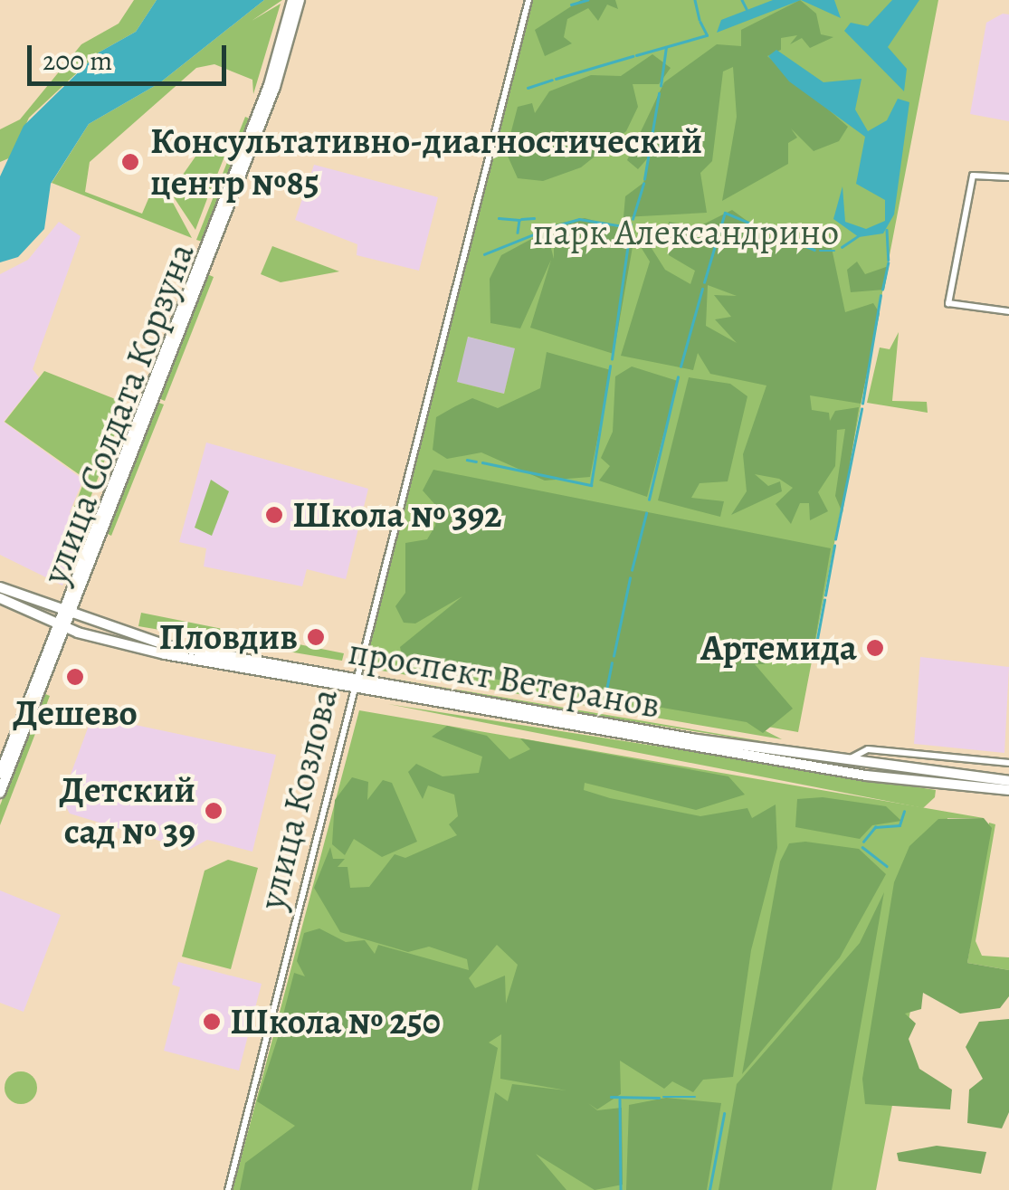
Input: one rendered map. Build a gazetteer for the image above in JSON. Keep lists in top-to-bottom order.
{
  "streets": {
    "main road": ["улица Солдата Корзуна", "проспект Ветеранов"],
    "street": ["улица Козлова"]
  },
  "crossings": [
    ["улица Солдата Корзуна", "проспект Ветеранов"],
    ["проспект Ветеранов", "улица Козлова"]
  ],
  "parks": ["парк Александрино"],
  "places": [
    "Консультативно-диагностический центр №85",
    "Школа № 392",
    "Пловдив",
    "Артемида",
    "Дешево",
    "Детский сад № 39",
    "Школа № 250"
  ],
  "scale_bar": "200 m"
}
